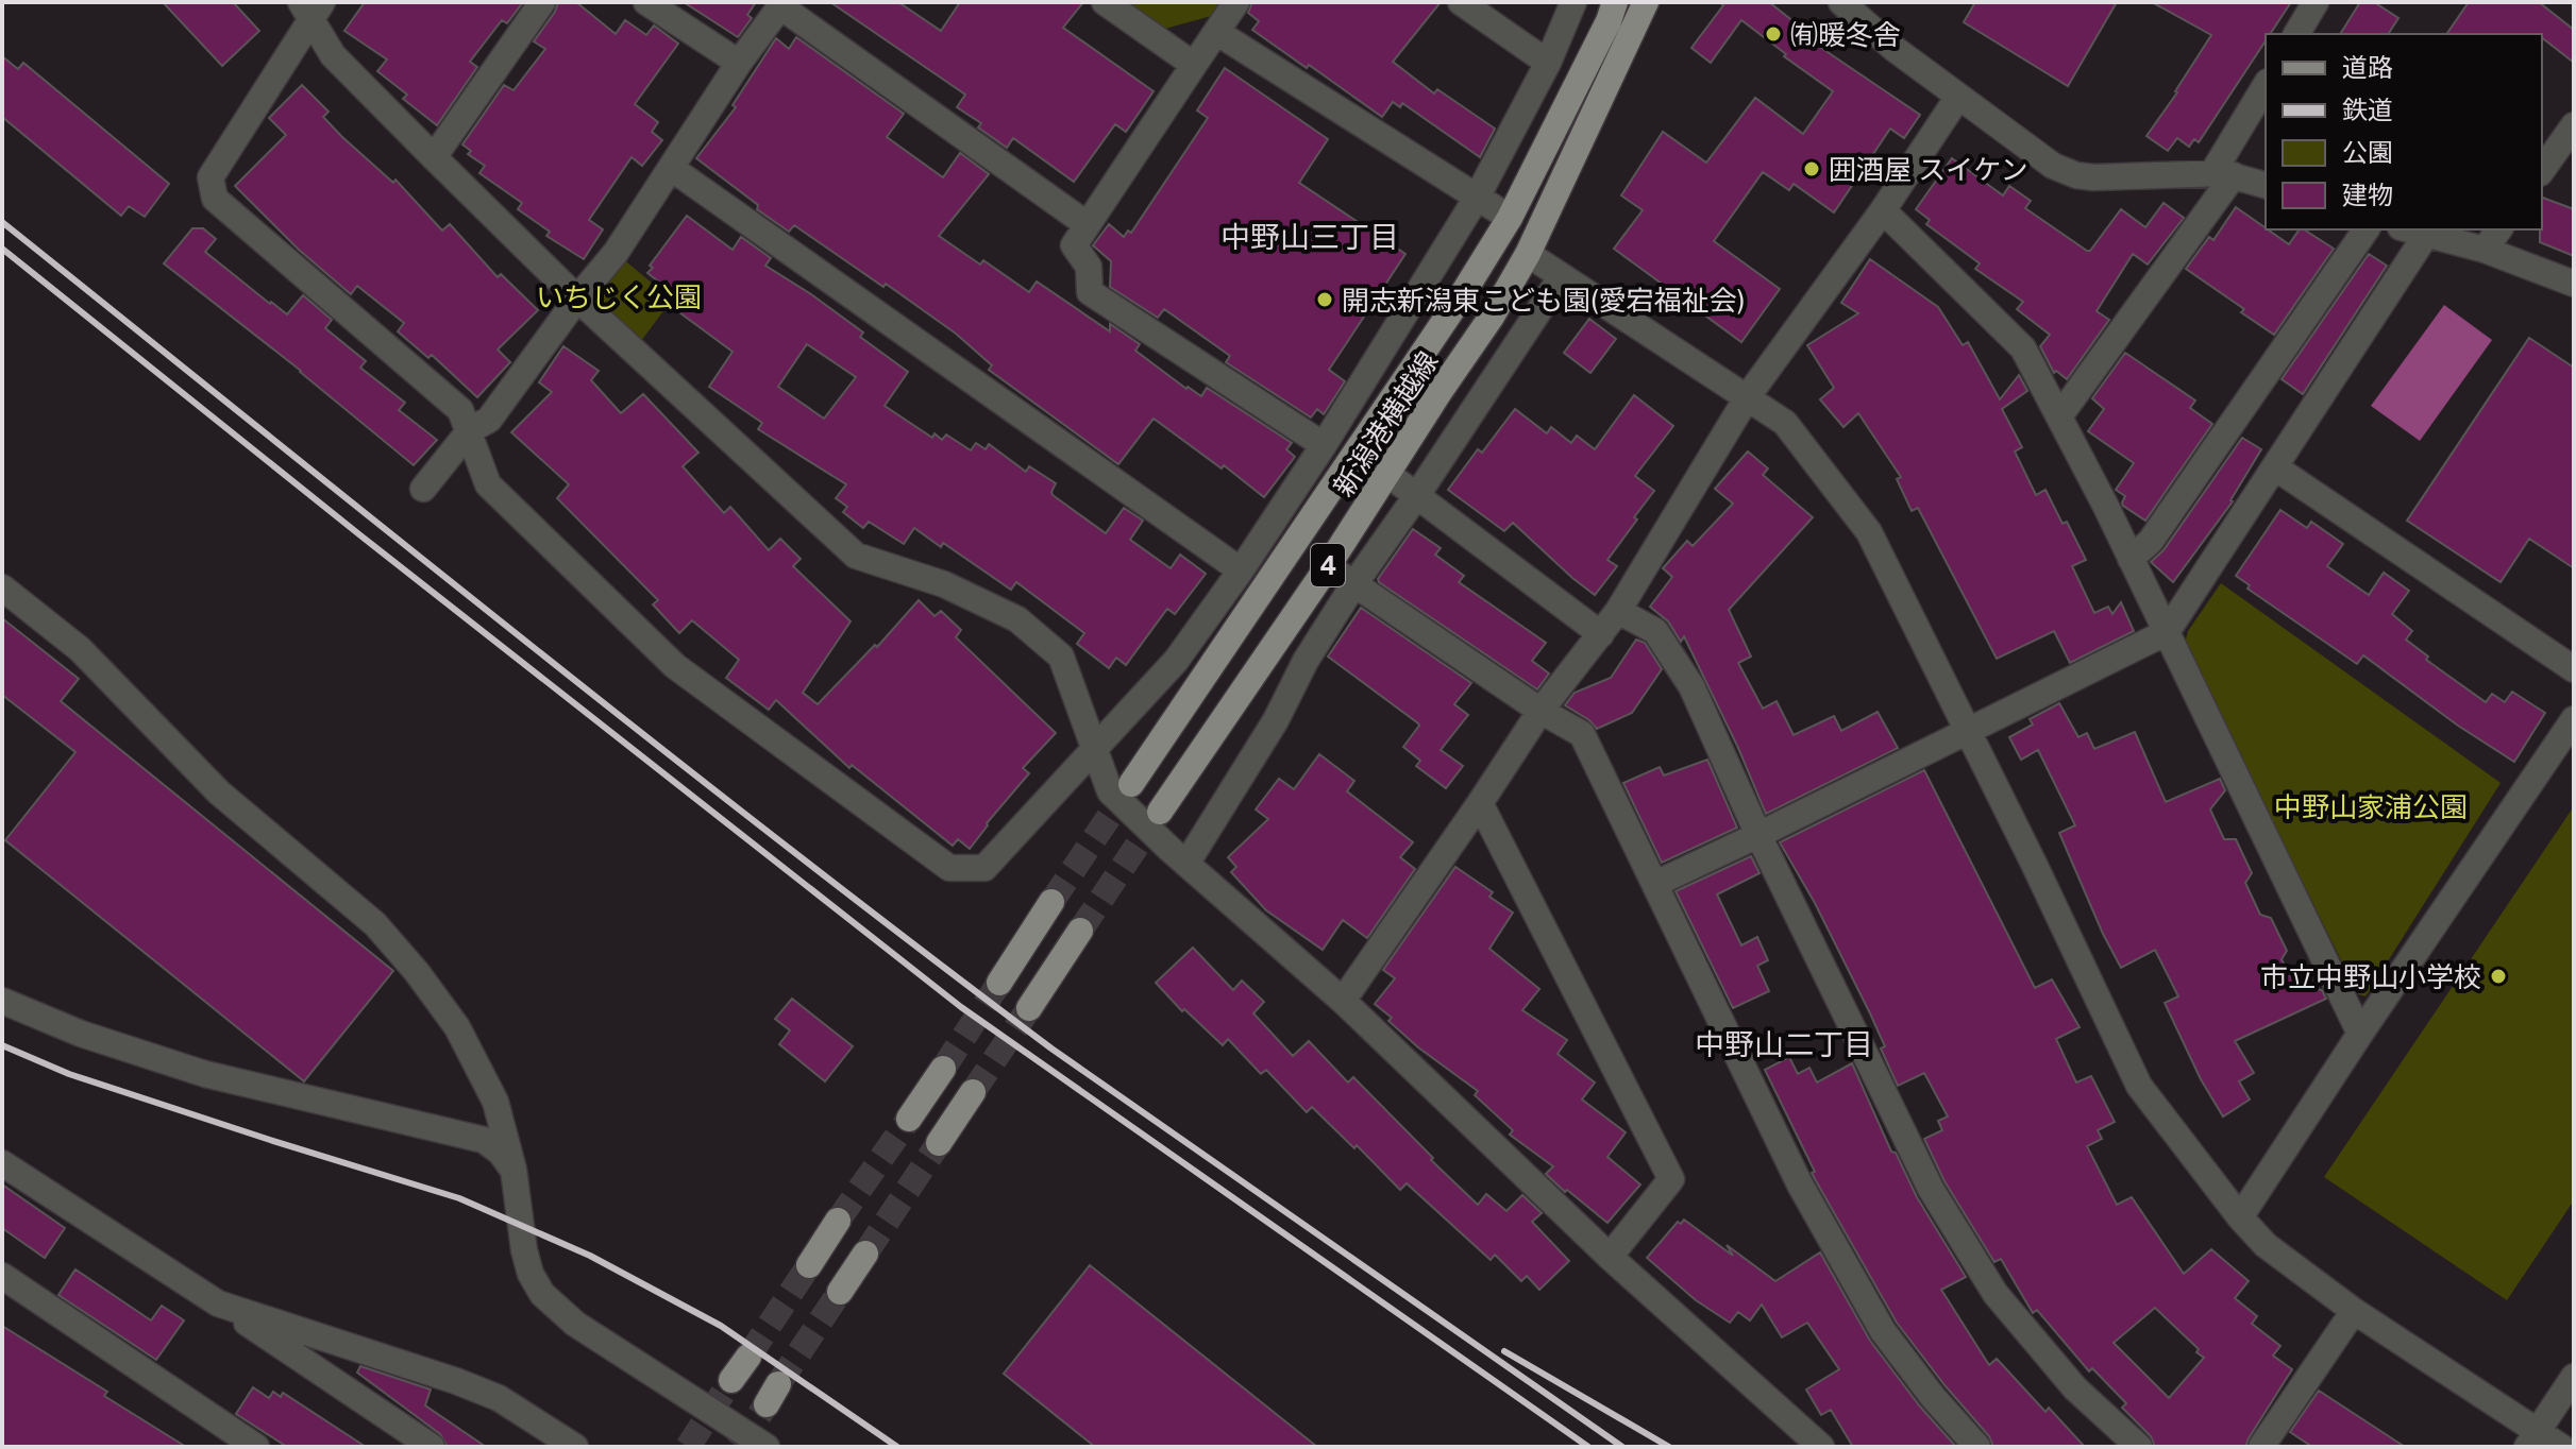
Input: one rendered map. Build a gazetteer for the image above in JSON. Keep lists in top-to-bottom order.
{
  "streets": {
    "main road": ["新潟港横越線", "4"]
  },
  "districts": ["中野山三丁目", "中野山二丁目"],
  "parks": ["いちじく公園", "中野山家浦公園"],
  "places": [
    "㈲暖冬舎",
    "囲酒屋 スイケン",
    "開志新潟東こども園(愛宕福祉会)",
    "市立中野山小学校"
  ],
  "legend": [
    "道路",
    "鉄道",
    "公園",
    "建物"
  ]
}
